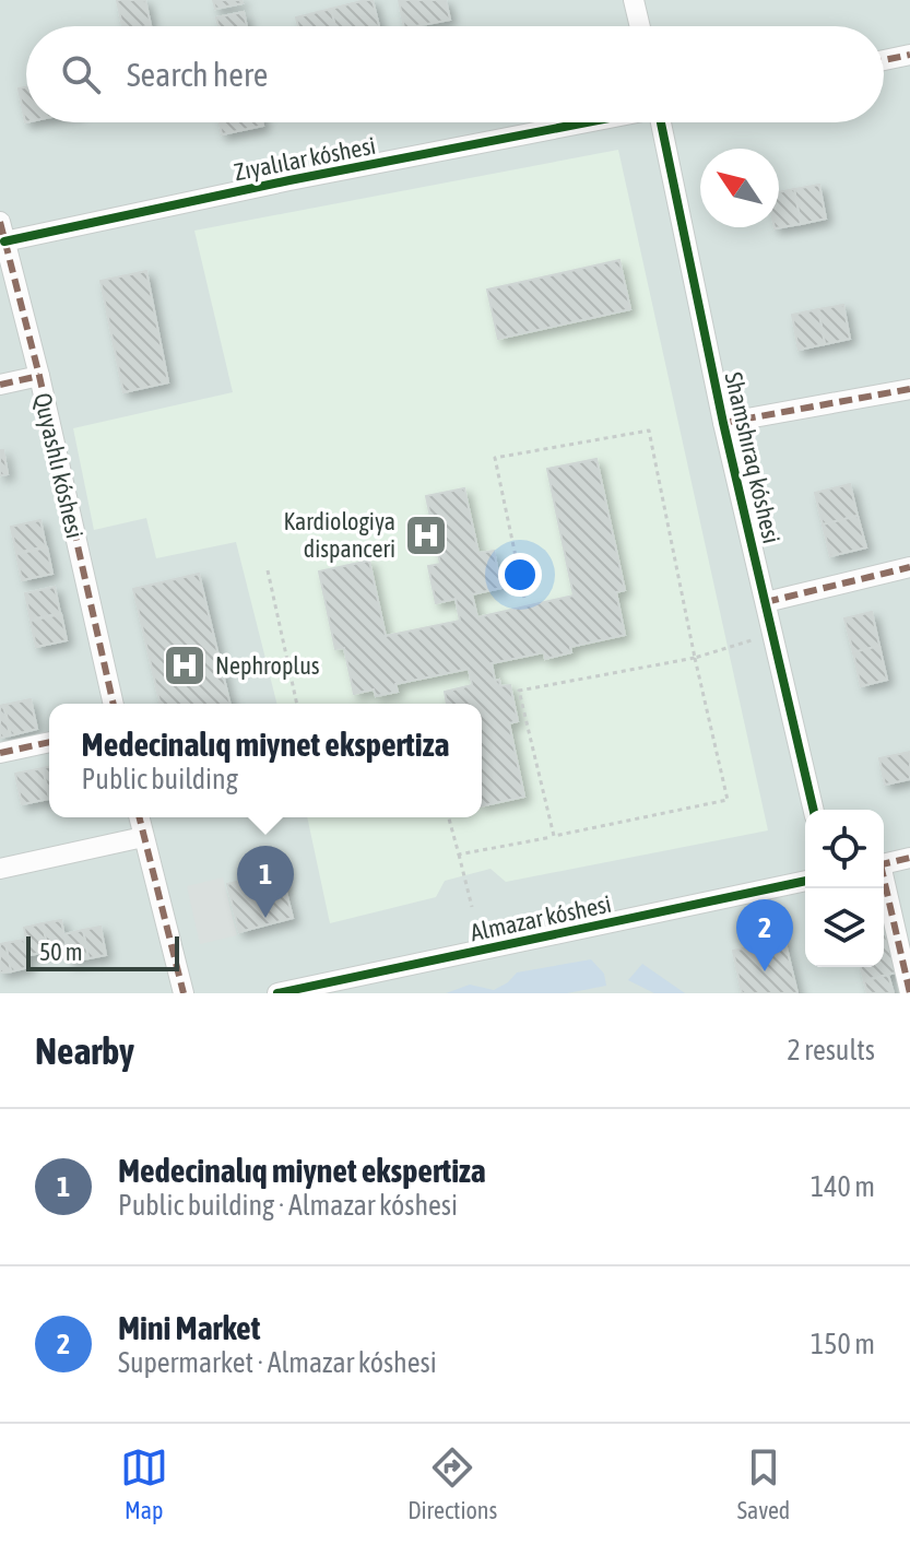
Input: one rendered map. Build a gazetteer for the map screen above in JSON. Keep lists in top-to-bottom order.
{
  "streets": {
    "street": [
      "Zıyalılar kóshesi",
      "Shamshıraq kóshesi",
      "Quyashlı kóshesi",
      "Almazar kóshesi"
    ]
  },
  "crossings": [
    ["Zıyalılar kóshesi", "Quyashlı kóshesi"]
  ],
  "places": {
    "hospital": ["Kardiologiya dispanceri", "Nephroplus"]
  },
  "scale_bar": "50 m",
  "north": "top left",
  "page": {
    "search": "Search here",
    "popup": ["Medecinalıq miynet ekspertiza", "Public building"],
    "pins": ["1", "2"],
    "scale": "50 m",
    "heading": ["Nearby", "2 results"],
    "list": [
      {
        "mark": "1",
        "name": "Medecinalıq miynet ekspertiza",
        "note": "Public building · Almazar kóshesi",
        "value": "140 m"
      },
      {
        "mark": "2",
        "name": "Mini Market",
        "note": "Supermarket · Almazar kóshesi",
        "value": "150 m"
      }
    ],
    "nav": ["Map", "Directions", "Saved"]
  }
}
